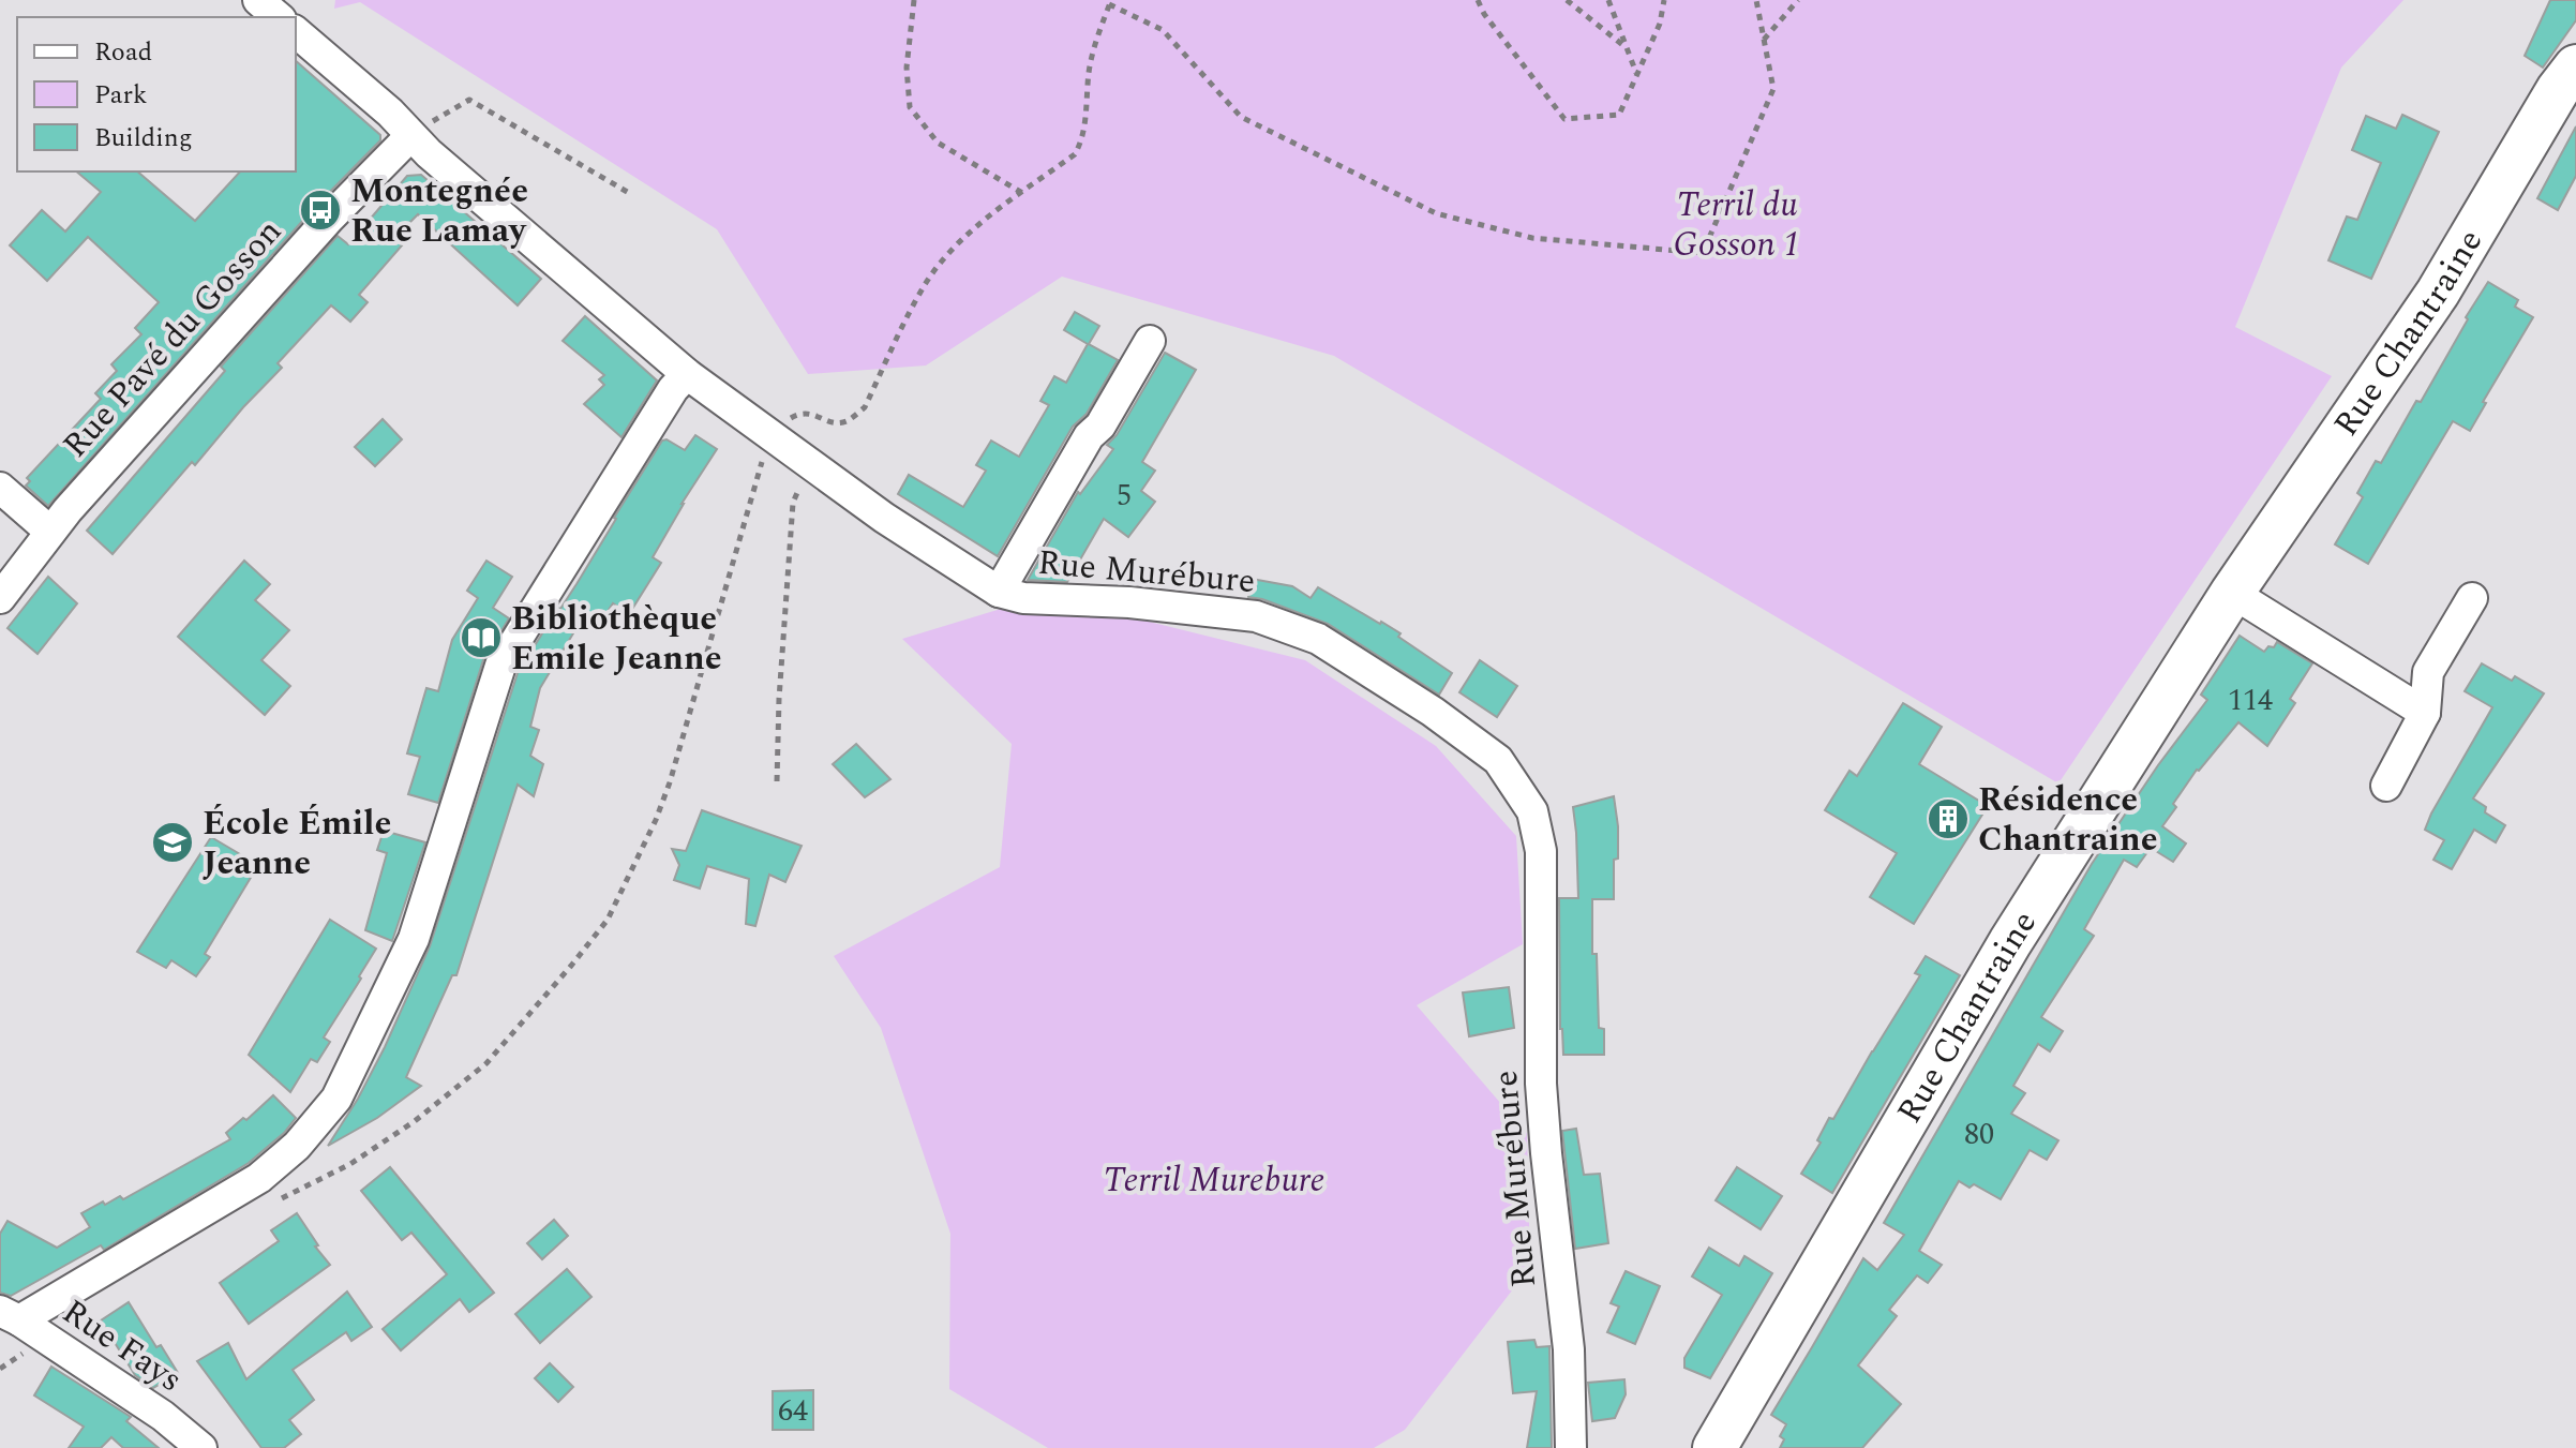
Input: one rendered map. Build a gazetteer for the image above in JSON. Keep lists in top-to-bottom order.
{
  "streets": {
    "street": [
      "Rue Chantraine",
      "Rue Pavé du Gosson",
      "Rue Murébure",
      "Rue Fays"
    ]
  },
  "crossings": [
    ["Rue Pavé du Gosson", "Rue Murébure"]
  ],
  "parks": ["Terril du Gosson 1", "Terril Murebure"],
  "places": {
    "bus stop": ["Montegnée Rue Lamay"],
    "library": ["Bibliothèque Emile Jeanne"],
    "building": ["Résidence Chantraine"],
    "school or university": ["École Émile Jeanne"]
  },
  "house_numbers": [
    "5",
    "114",
    "80",
    "64"
  ],
  "legend": ["Road", "Park", "Building"]
}
